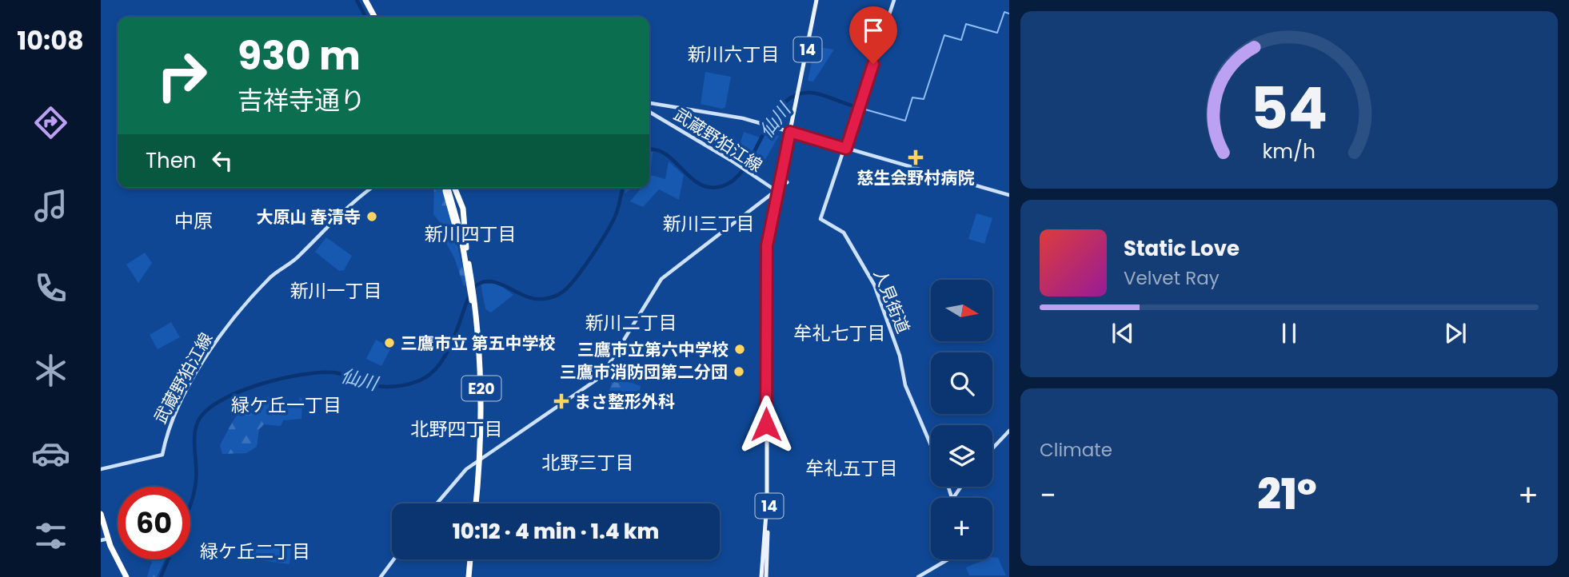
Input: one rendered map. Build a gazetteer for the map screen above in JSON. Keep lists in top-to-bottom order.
{
  "streets": {
    "highway": ["E20"],
    "main road": ["14", "武蔵野狛江線", "人見街道"]
  },
  "crossings": [
    ["14", "武蔵野狛江線"],
    ["武蔵野狛江線", "人見街道"]
  ],
  "districts": [
    "新川六丁目",
    "中原",
    "新川三丁目",
    "新川四丁目",
    "新川一丁目",
    "新川二丁目",
    "牟礼七丁目",
    "緑ケ丘一丁目",
    "北野四丁目",
    "北野三丁目",
    "牟礼五丁目",
    "緑ケ丘二丁目"
  ],
  "water": ["仙川"],
  "places": {
    "health": ["慈生会野村病院", "まさ整形外科"],
    "other": [
      "大原山 春清寺",
      "三鷹市立 第五中学校",
      "三鷹市立第六中学校",
      "三鷹市消防団第二分団"
    ]
  },
  "north": "right",
  "page": {
    "tabs": "10:08",
    "turn": ["930 m", "吉祥寺通り"],
    "then": "Then",
    "song": ["Static Love", "Velvet Ray"],
    "map_buttons": "+",
    "tile": "Climate",
    "heat": ["−", "21°", "+"],
    "limit": "60",
    "trip": "10:12 · 4 min · 1.4 km",
    "gauge": ["54", "km/h"]
  }
}
